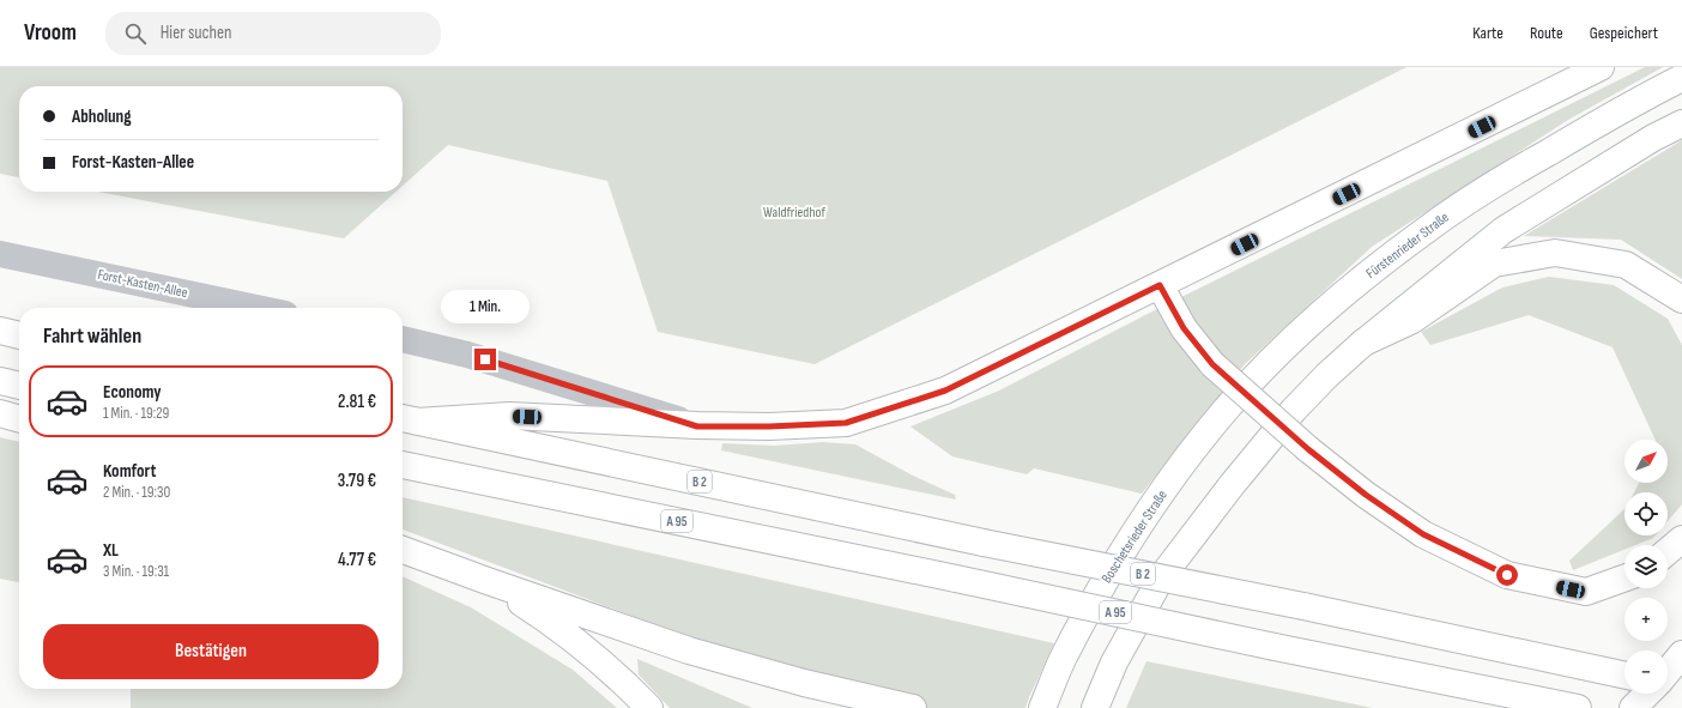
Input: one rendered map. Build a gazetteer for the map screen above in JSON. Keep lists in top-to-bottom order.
{
  "streets": {
    "main road": [
      "Fürstenrieder Straße",
      "B 2",
      "A 95",
      "Boschetsrieder Straße"
    ],
    "street": ["Forst-Kasten-Allee"]
  },
  "crossings": [
    ["Fürstenrieder Straße", "Boschetsrieder Straße"]
  ],
  "parks": ["Waldfriedhof"],
  "north": "top right",
  "page": {
    "header": "Vroom",
    "search": "Hier suchen",
    "nav": ["Karte", "Route", "Gespeichert"],
    "banner": ["Abholung", "Forst-Kasten-Allee"],
    "bubble": "1 Min.",
    "heading": "Fahrt wählen",
    "list": [
      {
        "name": "Economy",
        "note": "1 Min. · 19:29",
        "value": "2.81 €"
      },
      {
        "name": "Komfort",
        "note": "2 Min. · 19:30",
        "value": "3.79 €"
      },
      {
        "name": "XL",
        "note": "3 Min. · 19:31",
        "value": "4.77 €"
      }
    ],
    "map_buttons": ["+", "−"],
    "buttons": "Bestätigen"
  }
}
